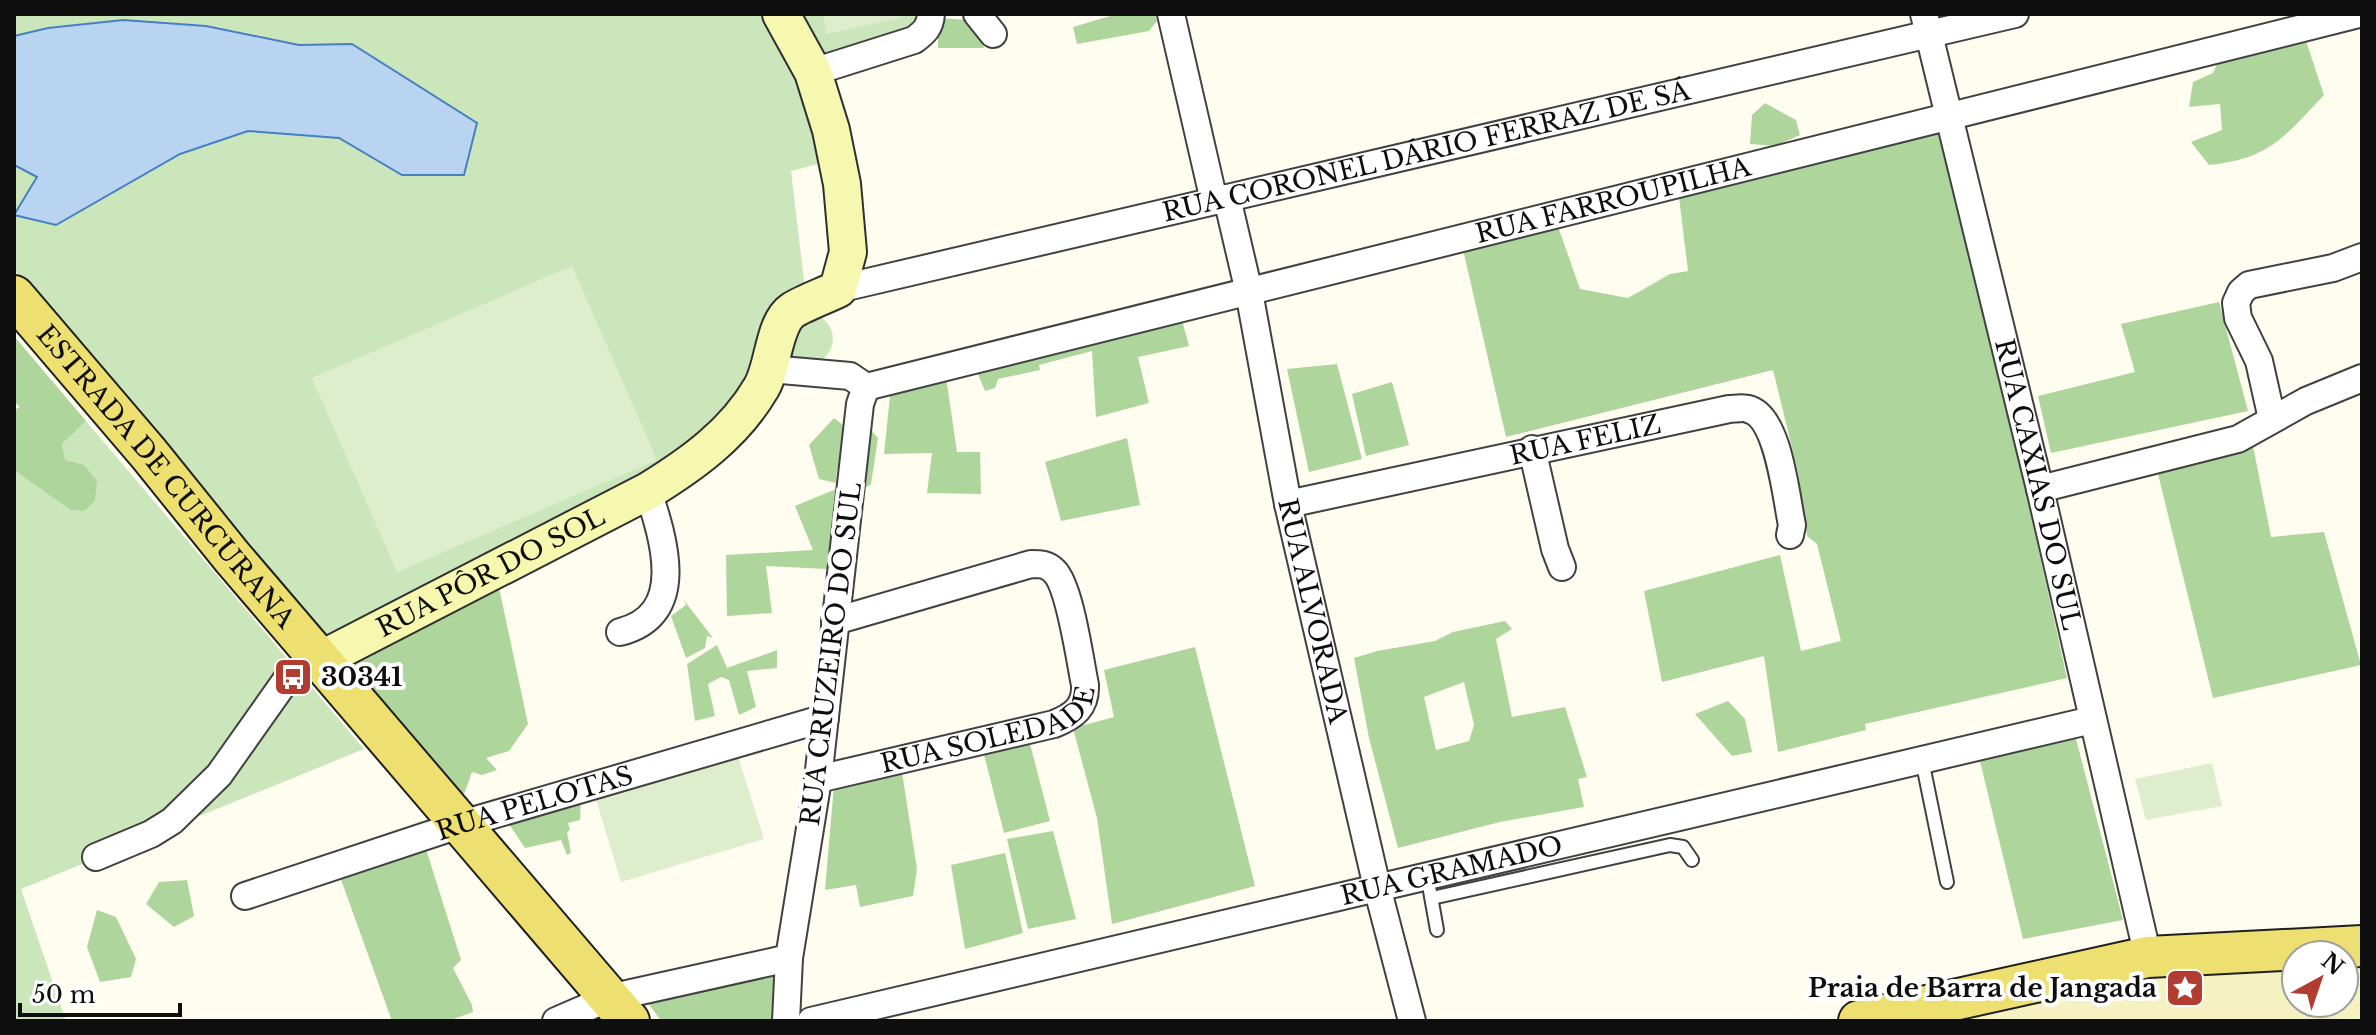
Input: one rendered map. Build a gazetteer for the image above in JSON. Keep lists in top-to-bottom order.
{
  "streets": {
    "main road": ["ESTRADA DE CURCURANA", "RUA PÔR DO SOL"],
    "street": [
      "RUA CORONEL DÁRIO FERRAZ DE SÁ",
      "RUA FARROUPILHA",
      "RUA FELIZ",
      "RUA CAXIAS DO SUL",
      "RUA ALVORADA",
      "RUA CRUZEIRO DO SUL",
      "RUA SOLEDADE",
      "RUA PELOTAS",
      "RUA GRAMADO"
    ]
  },
  "crossings": [
    ["RUA CORONEL DÁRIO FERRAZ DE SÁ", "RUA CAXIAS DO SUL"],
    ["RUA CORONEL DÁRIO FERRAZ DE SÁ", "RUA PÔR DO SOL"],
    ["RUA CORONEL DÁRIO FERRAZ DE SÁ", "RUA ALVORADA"],
    ["RUA FARROUPILHA", "RUA CAXIAS DO SUL"],
    ["RUA FARROUPILHA", "RUA ALVORADA"],
    ["RUA FARROUPILHA", "RUA CRUZEIRO DO SUL"],
    ["RUA FELIZ", "RUA ALVORADA"],
    ["ESTRADA DE CURCURANA", "RUA PÔR DO SOL"],
    ["ESTRADA DE CURCURANA", "RUA PELOTAS"],
    ["RUA CAXIAS DO SUL", "RUA GRAMADO"],
    ["RUA ALVORADA", "RUA GRAMADO"],
    ["RUA CRUZEIRO DO SUL", "RUA SOLEDADE"],
    ["RUA CRUZEIRO DO SUL", "RUA PELOTAS"]
  ],
  "places": {
    "bus stop": ["30341"],
    "place": ["Praia de Barra de Jangada"]
  },
  "scale_bar": "50 m",
  "north": "top right"
}
